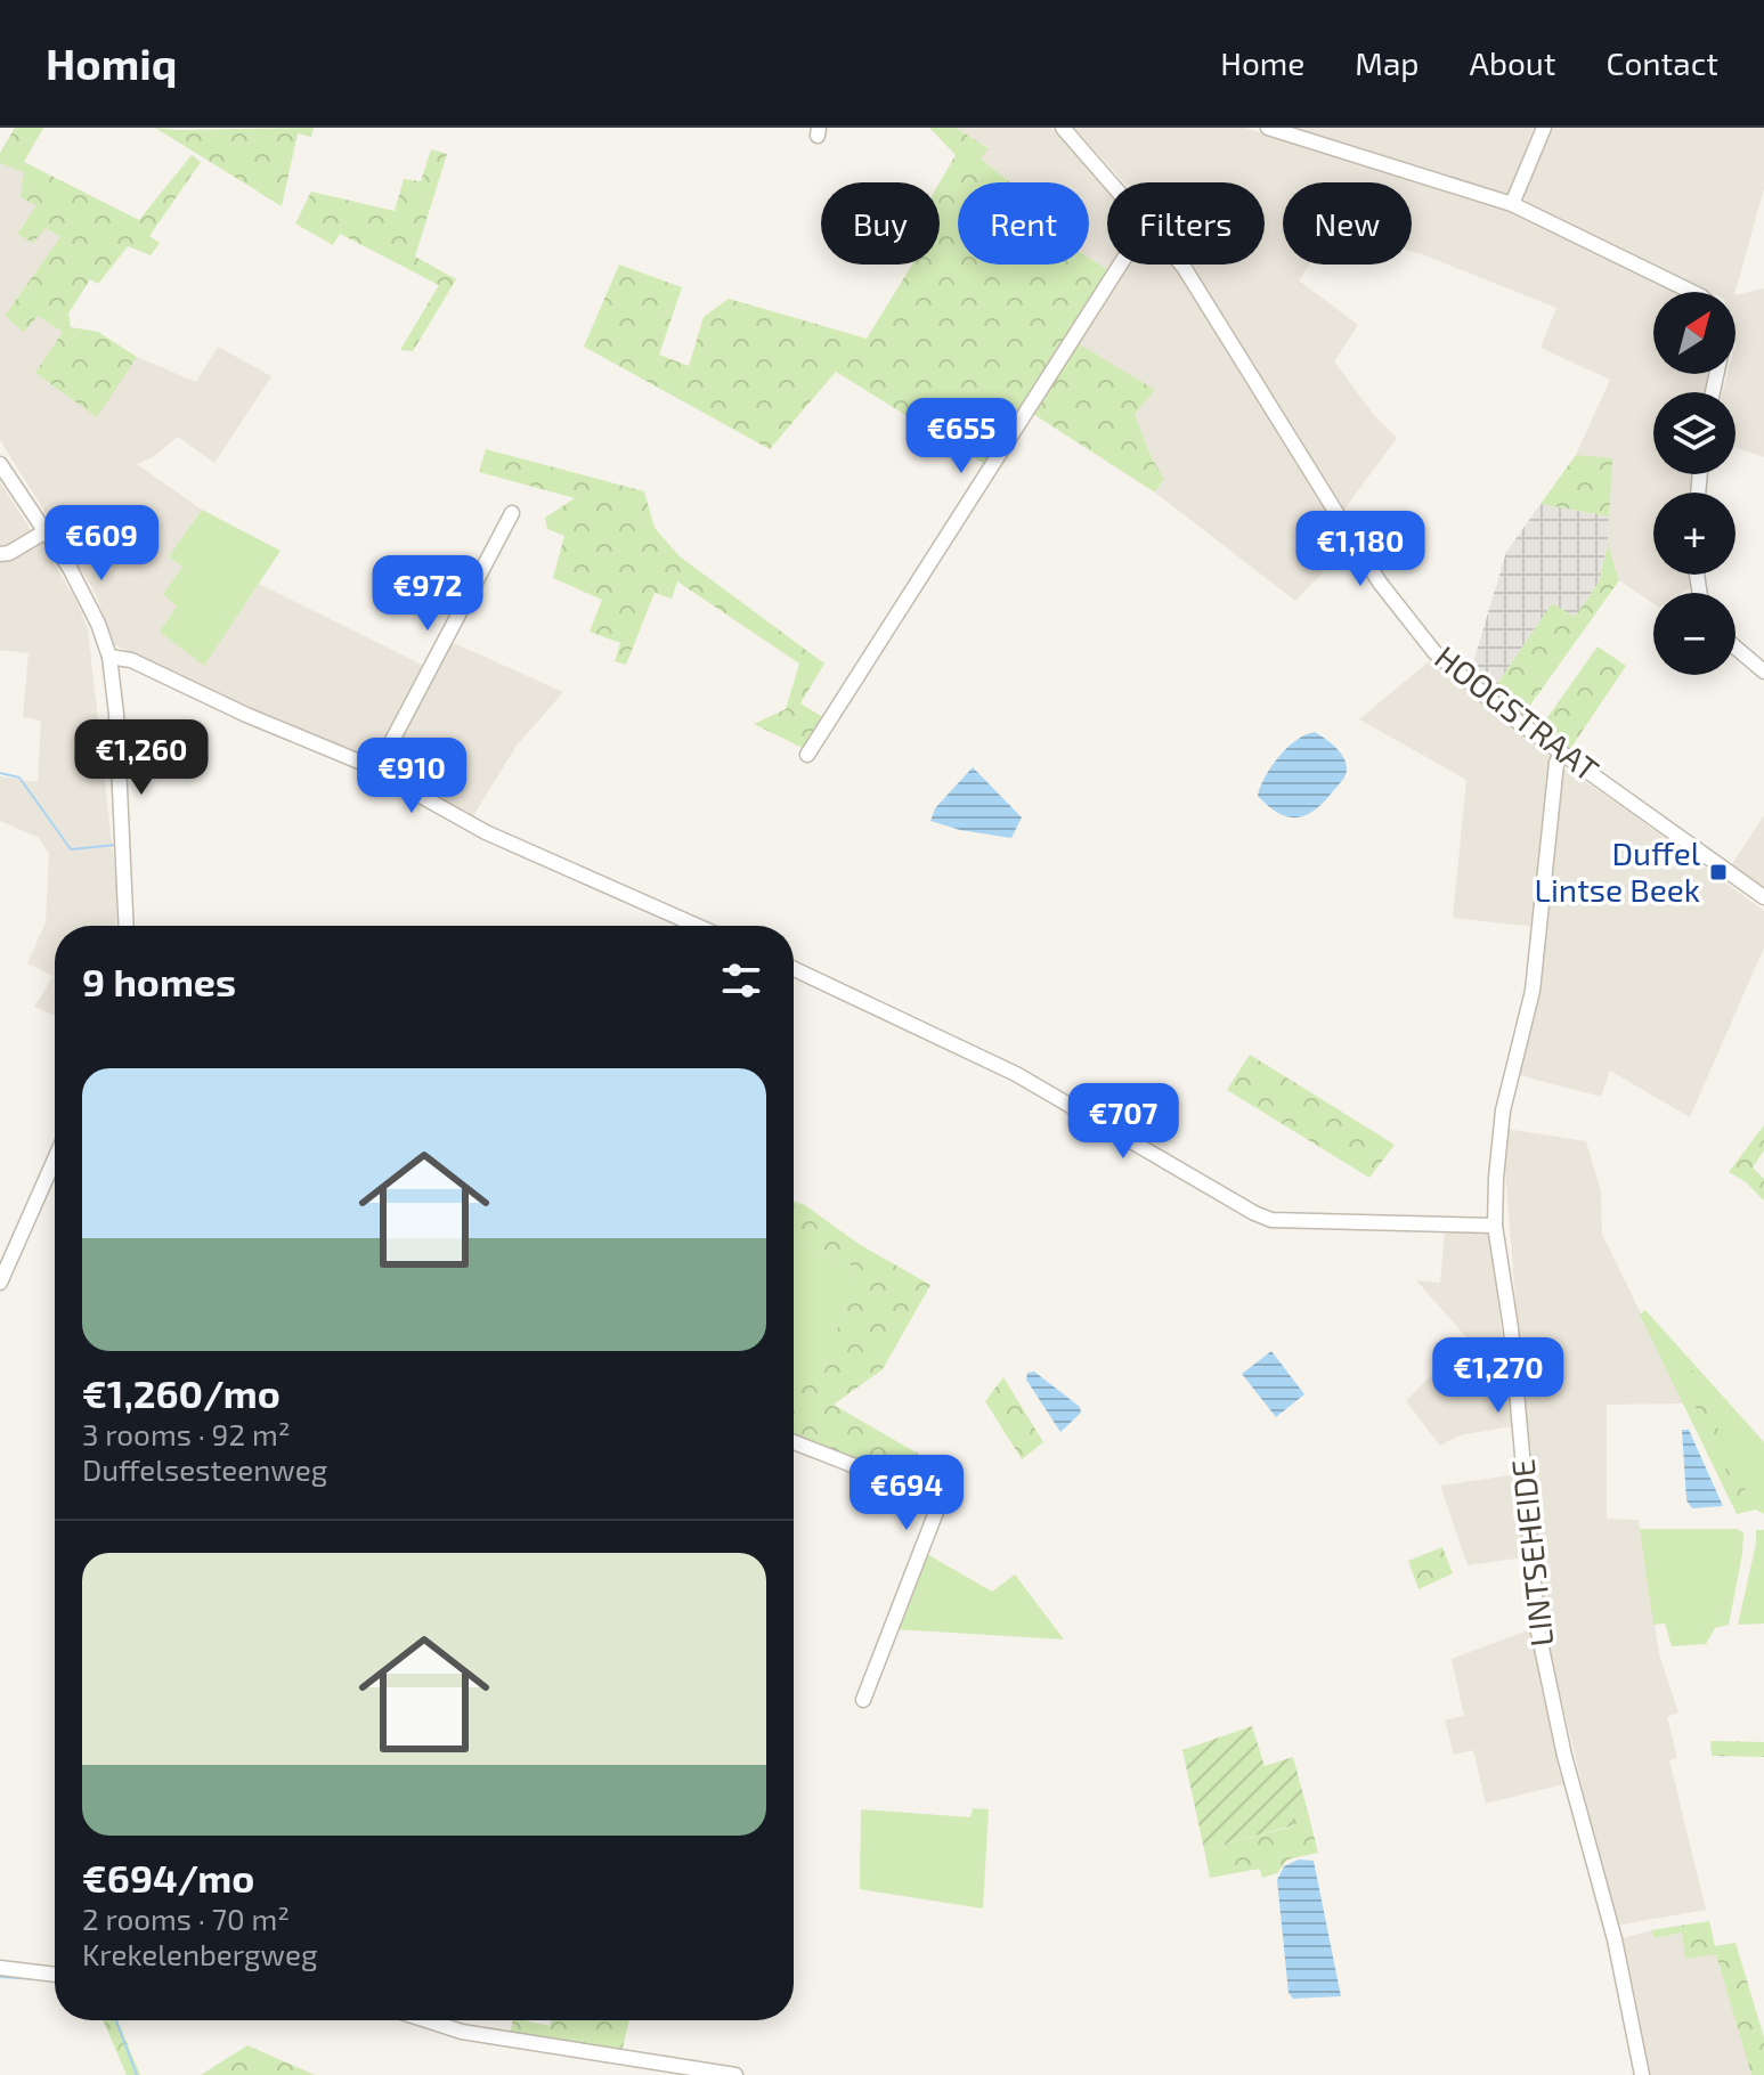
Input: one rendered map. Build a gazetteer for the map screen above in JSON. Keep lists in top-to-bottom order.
{
  "streets": {
    "street": ["HOOGSTRAAT", "LINTSEHEIDE"]
  },
  "crossings": [
    ["HOOGSTRAAT", "LINTSEHEIDE"]
  ],
  "places": {
    "transit": ["Duffel Lintse Beek"]
  },
  "north": "top right",
  "page": {
    "header": "Homiq",
    "nav": [
      "Home",
      "Map",
      "About",
      "Contact"
    ],
    "chip": [
      "Buy",
      "Rent",
      "Filters",
      "New"
    ],
    "map_buttons": ["+", "−"],
    "price": [
      "€655",
      "€609",
      "€1,180",
      "€972",
      "€1,260",
      "€910",
      "€707",
      "€1,270",
      "€694"
    ],
    "heading": "9 homes",
    "list": [
      {
        "name": "€1,260/mo",
        "note": "3 rooms · 92 m² · Duffelsesteenweg"
      },
      {
        "name": "€694/mo",
        "note": "2 rooms · 70 m² · Krekelenbergweg"
      }
    ]
  }
}
